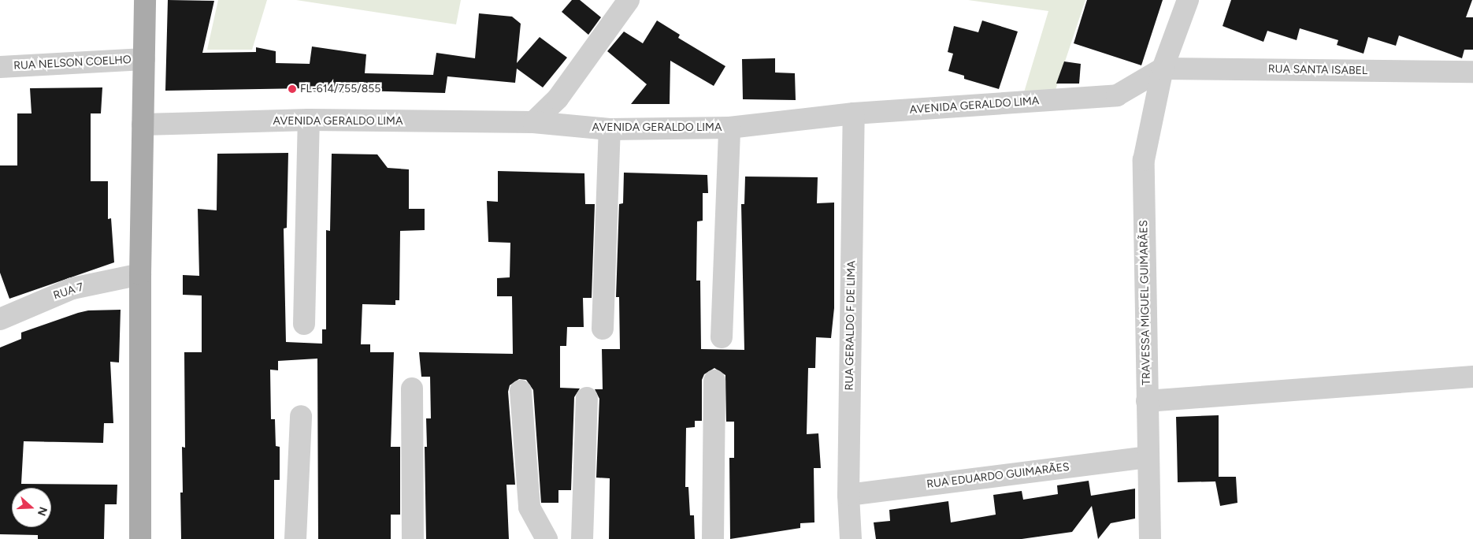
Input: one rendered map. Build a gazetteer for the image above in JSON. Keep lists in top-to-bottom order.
{
  "streets": {
    "street": [
      "RUA NELSON COELHO",
      "RUA SANTA ISABEL",
      "AVENIDA GERALDO LIMA",
      "RUA 7",
      "TRAVESSA MIGUEL GUIMARÃES",
      "RUA GERALDO F DE LIMA",
      "RUA EDUARDO GUIMARÃES"
    ]
  },
  "crossings": [
    ["RUA SANTA ISABEL", "AVENIDA GERALDO LIMA"],
    ["RUA SANTA ISABEL", "TRAVESSA MIGUEL GUIMARÃES"],
    ["AVENIDA GERALDO LIMA", "TRAVESSA MIGUEL GUIMARÃES"],
    ["AVENIDA GERALDO LIMA", "RUA GERALDO F DE LIMA"],
    ["TRAVESSA MIGUEL GUIMARÃES", "RUA EDUARDO GUIMARÃES"],
    ["RUA GERALDO F DE LIMA", "RUA EDUARDO GUIMARÃES"]
  ],
  "places": ["FL-614/755/855"],
  "north": "right"
}
